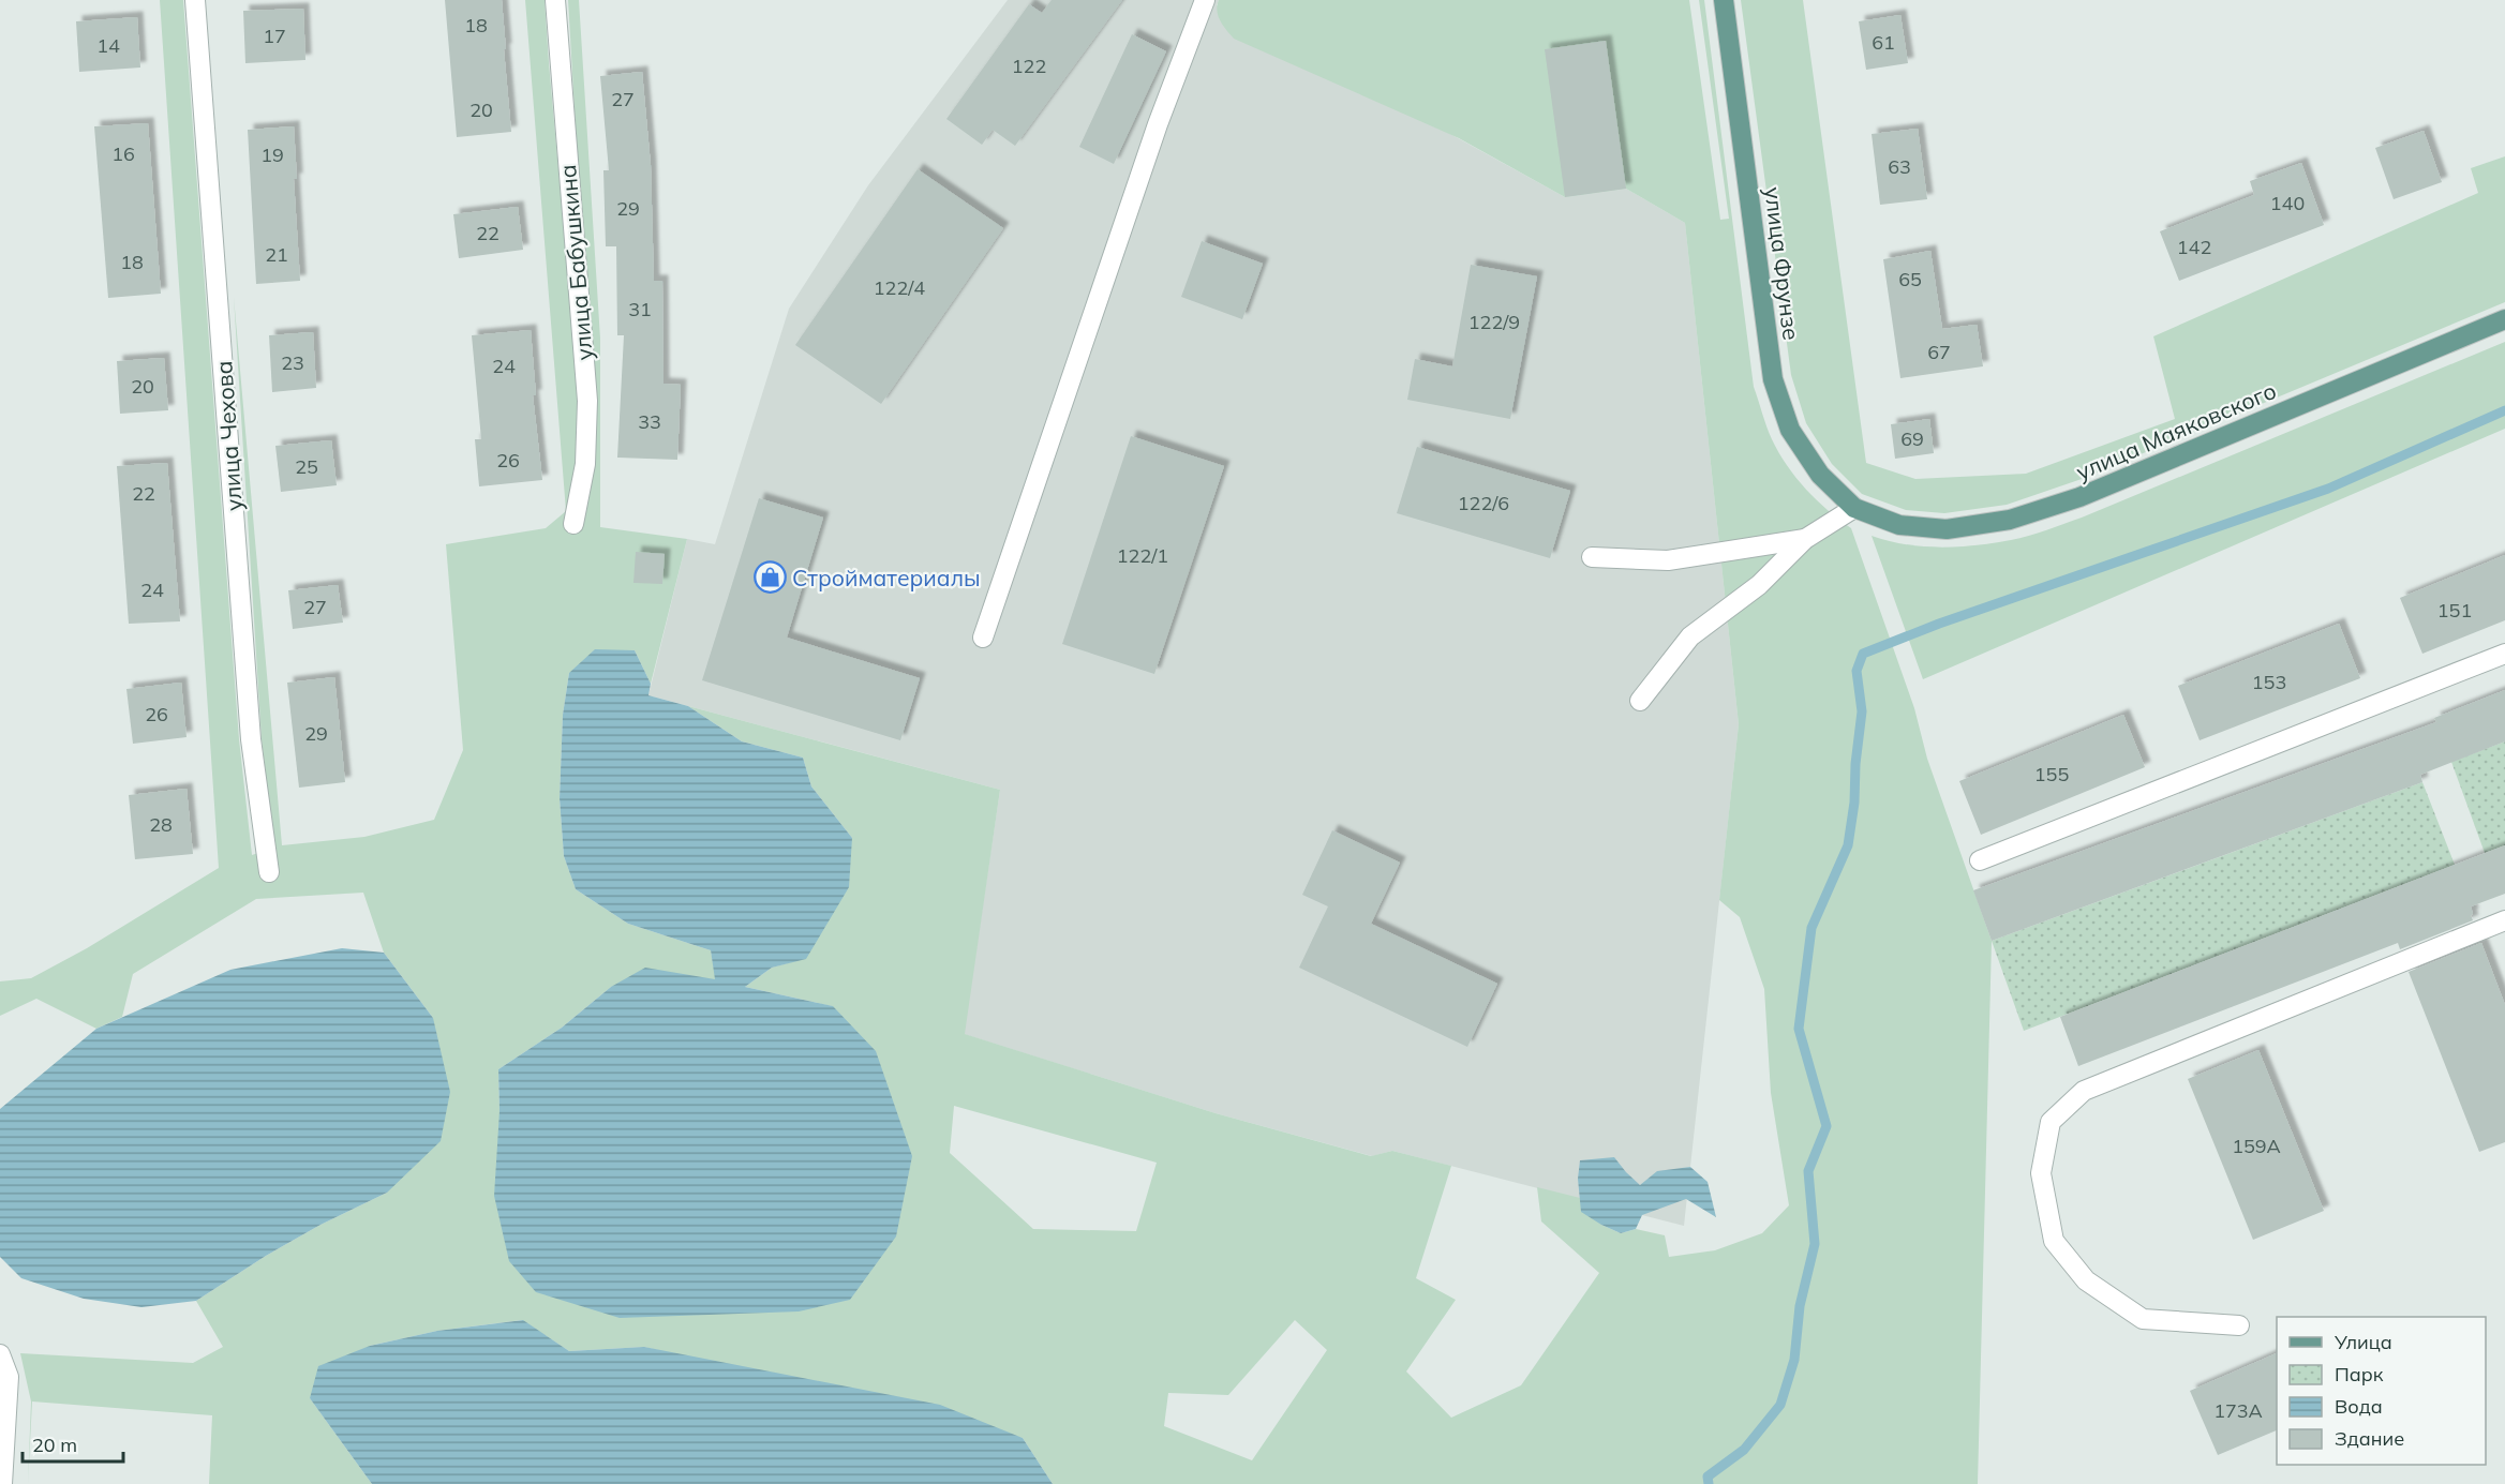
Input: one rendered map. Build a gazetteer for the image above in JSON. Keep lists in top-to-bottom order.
{
  "streets": {
    "main road": ["улица Фрунзе", "улица Маяковского"],
    "street": ["улица Бабушкина", "улица Чехова"]
  },
  "crossings": [
    ["улица Фрунзе", "улица Маяковского"]
  ],
  "places": {
    "shop": ["Стройматериалы"]
  },
  "house_numbers": [
    "18",
    "17",
    "61",
    "14",
    "122",
    "27",
    "20",
    "16",
    "19",
    "63",
    "140",
    "29",
    "22",
    "142",
    "21",
    "18",
    "65",
    "122/4",
    "31",
    "122/9",
    "67",
    "23",
    "24",
    "20",
    "33",
    "69",
    "26",
    "25",
    "22",
    "122/6",
    "122/1",
    "24",
    "27",
    "151",
    "153",
    "26",
    "29",
    "155",
    "28",
    "159А",
    "173А"
  ],
  "legend": [
    "Улица",
    "Парк",
    "Вода",
    "Здание"
  ],
  "scale_bar": "20 m"
}
